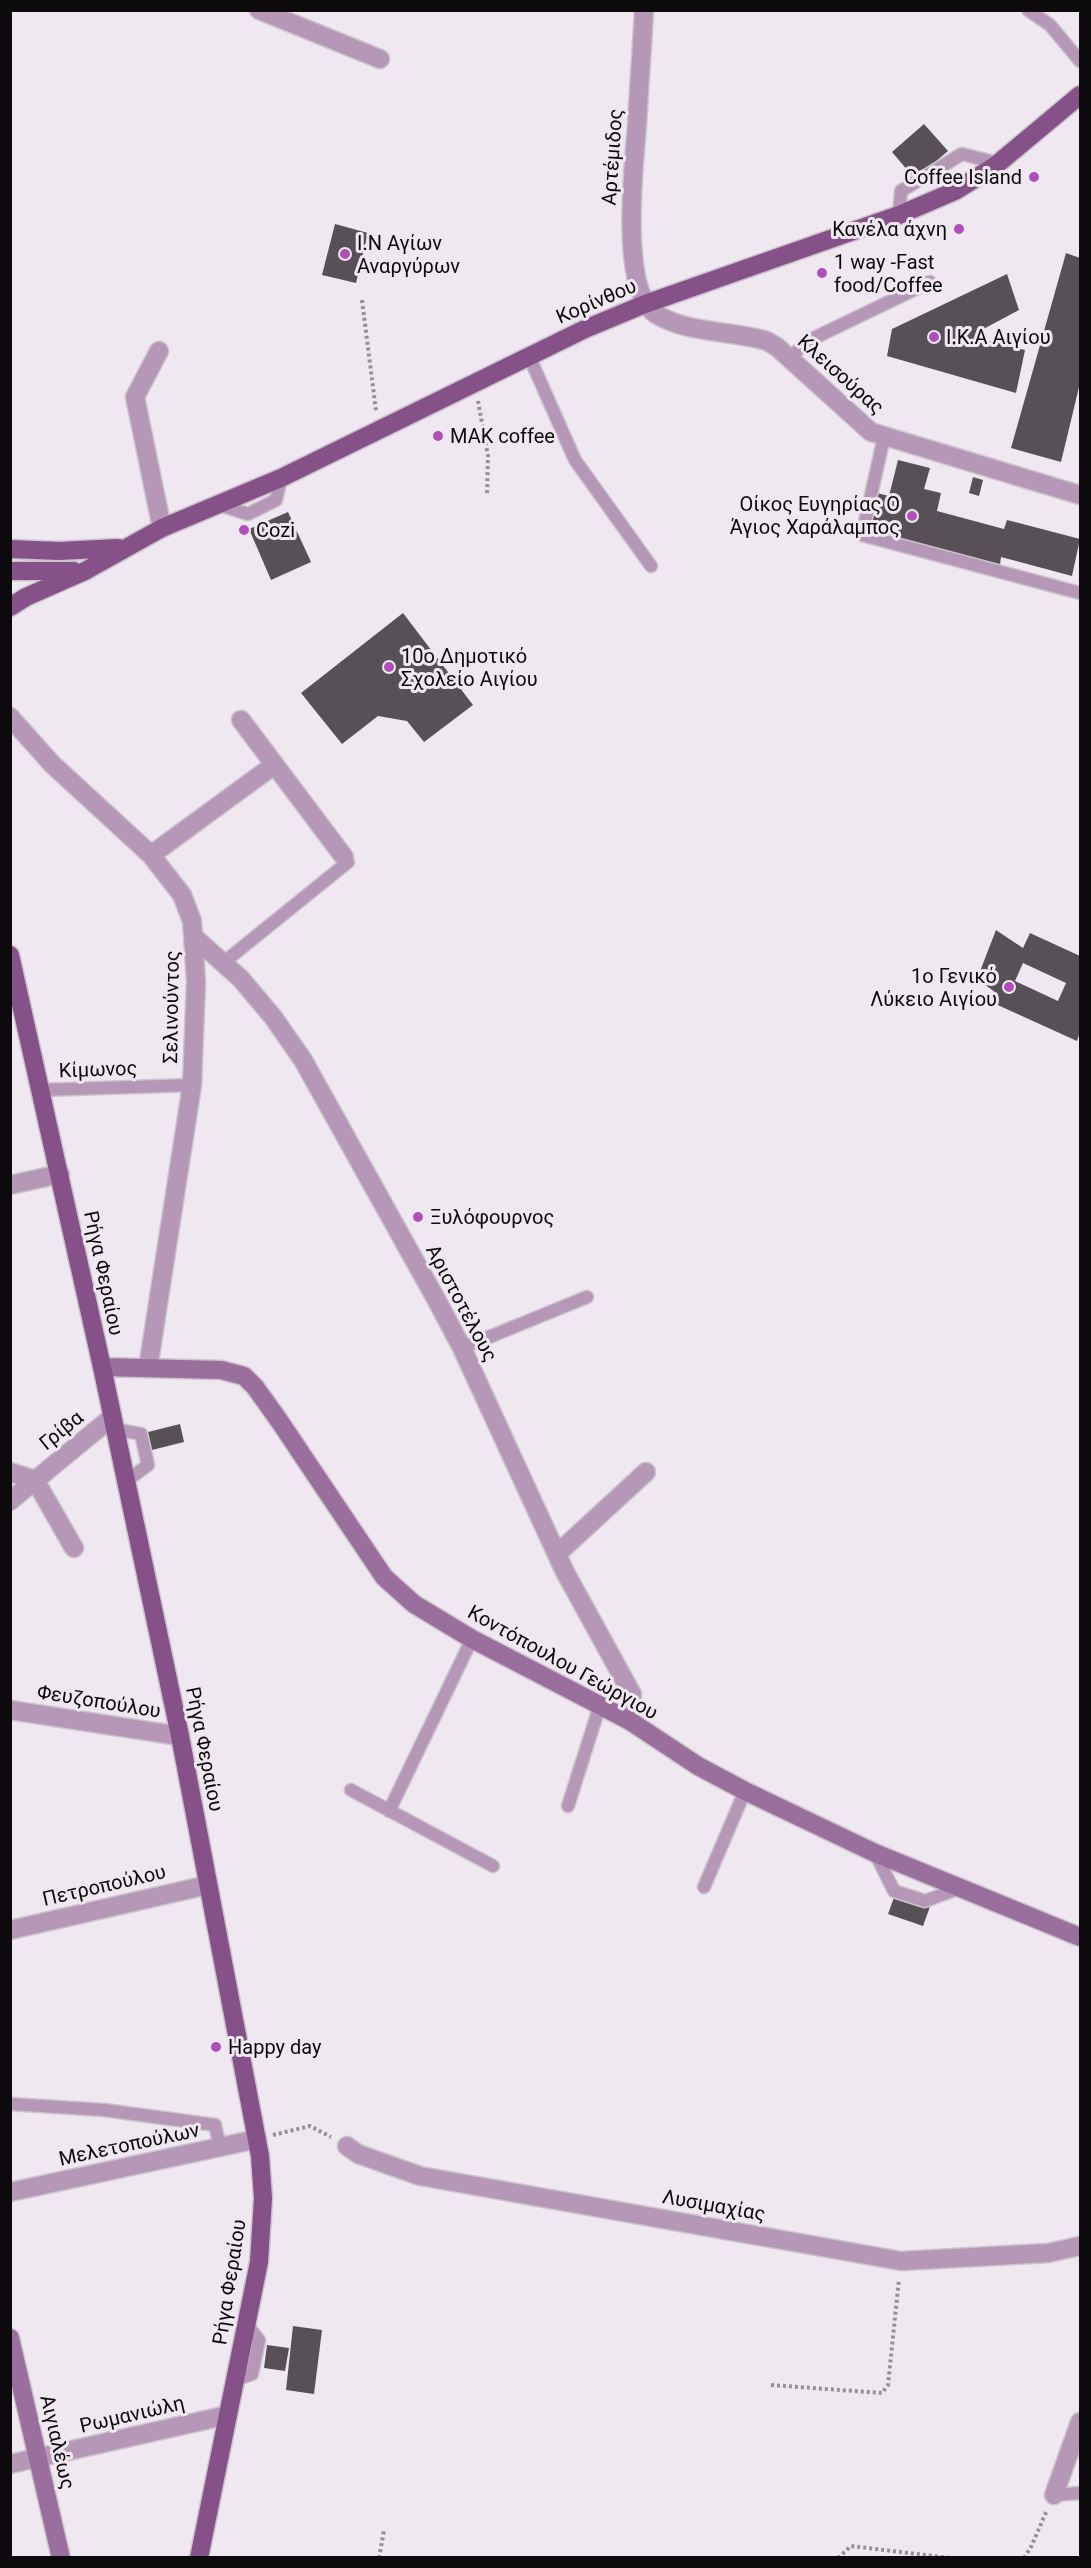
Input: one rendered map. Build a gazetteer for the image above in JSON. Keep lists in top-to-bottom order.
{
  "streets": {
    "main road": [
      "Κορίνθου",
      "Ρήγα Φεραίου",
      "Κοντόπουλου Γεώργιου",
      "Αιγιαλέως"
    ],
    "street": [
      "Αρτέμιδος",
      "Κλεισούρας",
      "Σελινούντος",
      "Αριστοτέλους",
      "Γρίβα",
      "Φευζοπούλου",
      "Πετροπούλου",
      "Μελετοπούλων",
      "Λυσιμαχίας",
      "Ρωμανιώλη"
    ],
    "lane": ["Κίμωνος"]
  },
  "crossings": [
    ["Αρτέμιδος", "Κορίνθου"],
    ["Αρτέμιδος", "Κλεισούρας"],
    ["Κορίνθου", "Κλεισούρας"],
    ["Σελινούντος", "Κίμωνος"],
    ["Σελινούντος", "Αριστοτέλους"],
    ["Σελινούντος", "Κοντόπουλου Γεώργιου"],
    ["Κίμωνος", "Ρήγα Φεραίου"],
    ["Ρήγα Φεραίου", "Γρίβα"],
    ["Ρήγα Φεραίου", "Κοντόπουλου Γεώργιου"],
    ["Ρήγα Φεραίου", "Φευζοπούλου"],
    ["Ρήγα Φεραίου", "Πετροπούλου"],
    ["Ρήγα Φεραίου", "Μελετοπούλων"],
    ["Ρήγα Φεραίου", "Ρωμανιώλη"],
    ["Αριστοτέλους", "Κοντόπουλου Γεώργιου"],
    ["Ρωμανιώλη", "Αιγιαλέως"]
  ],
  "places": [
    "Coffee Island",
    "Κανέλα άχνη",
    "Ι.Ν Αγίων Αναργύρων",
    "1 way -Fast food/Coffee",
    "Ι.Κ.Α Αιγίου",
    "ΜΑΚ coffee",
    "Οίκος Ευγηρίας Ο Άγιος Χαράλαμπος",
    "Cozi",
    "10o Δημοτικό Σχολείο Αιγίου",
    "1o Γενικό Λύκειο Αιγίου",
    "Ξυλόφουρνος",
    "Happy day"
  ]
}
